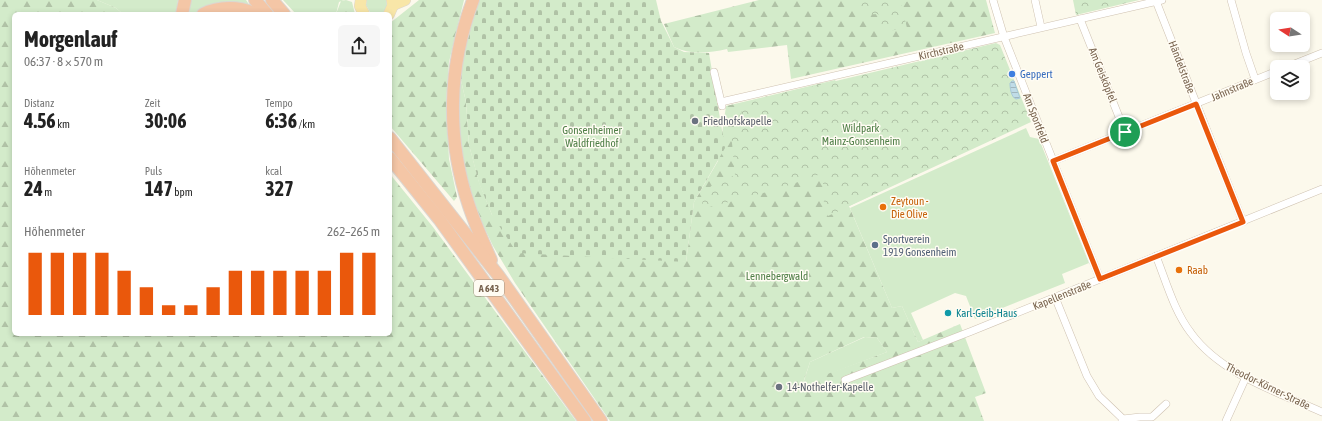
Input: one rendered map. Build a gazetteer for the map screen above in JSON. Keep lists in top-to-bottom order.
{
  "streets": {
    "highway": ["A 643"],
    "street": [
      "Kirchstraße",
      "Händelstraße",
      "Am Geisköpfel",
      "Jahnstraße",
      "Am Sportfeld",
      "Kapellenstraße",
      "Theodor-Körner-Straße"
    ]
  },
  "crossings": [
    ["Kirchstraße", "Händelstraße"],
    ["Kirchstraße", "Am Geisköpfel"],
    ["Kirchstraße", "Am Sportfeld"],
    ["Händelstraße", "Jahnstraße"],
    ["Händelstraße", "Kapellenstraße"],
    ["Am Geisköpfel", "Jahnstraße"],
    ["Jahnstraße", "Am Sportfeld"],
    ["Am Sportfeld", "Kapellenstraße"],
    ["Kapellenstraße", "Theodor-Körner-Straße"]
  ],
  "parks": ["Wildpark Mainz-Gonsenheim", "Gonsenheimer Waldfriedhof", "Lennebergwald"],
  "places": [
    "Geppert",
    "Friedhofskapelle",
    "Zeytoun - Die Olive",
    "Sportverein 1919 Gonsenheim",
    "Raab",
    "Karl-Geib-Haus",
    "14-Nothelfer-Kapelle"
  ],
  "north": "left",
  "page": {
    "heading": ["Morgenlauf", "06:37 · 8 × 570 m"],
    "stats": [
      ["Distanz", "4.56 km"],
      ["Zeit", "30:06"],
      ["Tempo", "6:36 /km"],
      ["Höhenmeter", "24 m"],
      ["Puls", "147 bpm"],
      ["kcal", "327"]
    ],
    "chart": ["Höhenmeter", "262–265 m"]
  }
}
